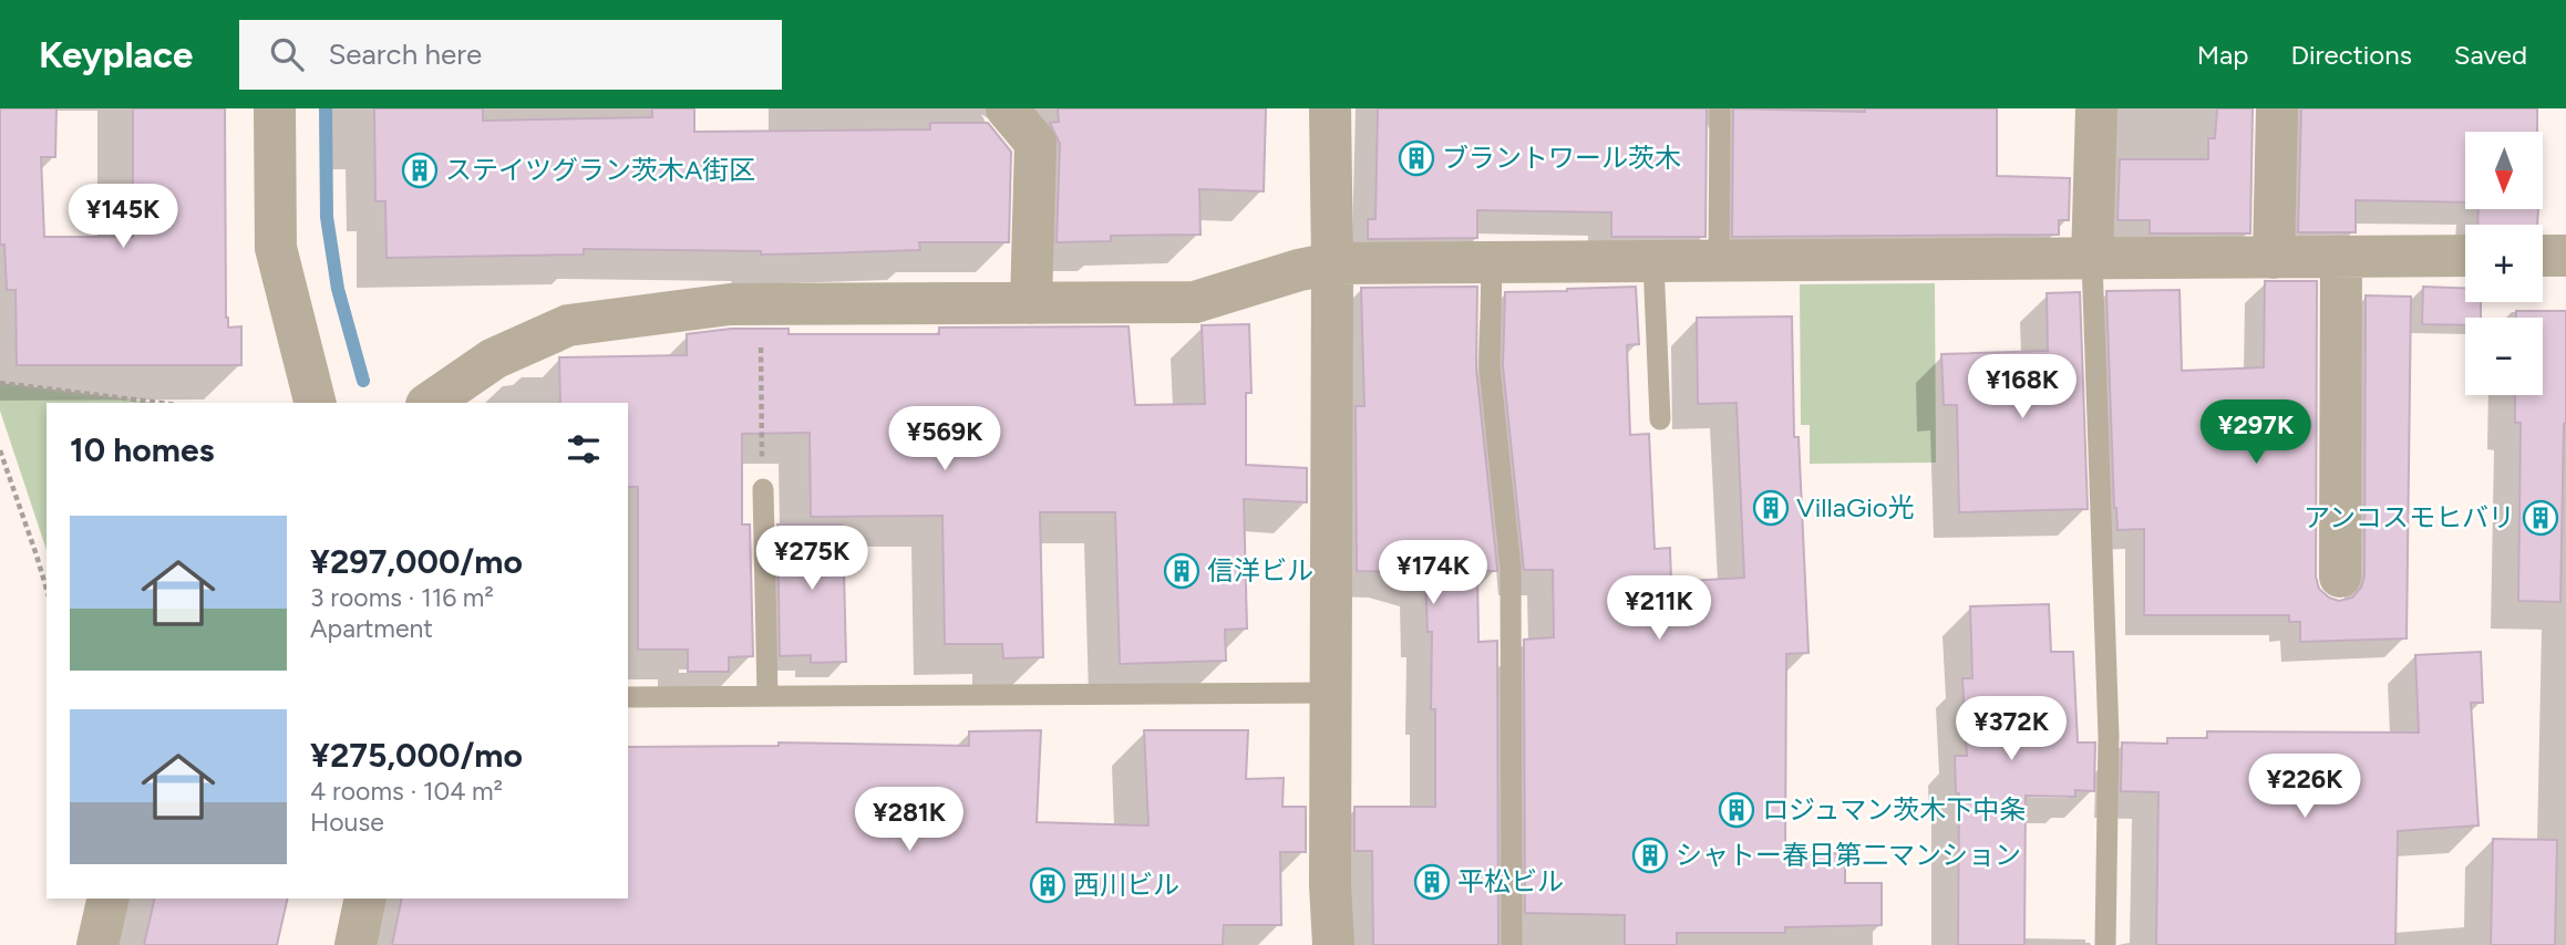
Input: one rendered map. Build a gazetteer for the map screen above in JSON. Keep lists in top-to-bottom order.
{
  "places": {
    "building": [
      "ブラントワール茨木",
      "ステイツグラン茨木A街区",
      "VillaGio光",
      "アンコスモヒバリ",
      "信洋ビル",
      "ロジュマン茨木下中条",
      "シャトー春日第二マンション",
      "平松ビル",
      "西川ビル"
    ]
  },
  "north": "bottom",
  "page": {
    "header": "Keyplace",
    "search": "Search here",
    "nav": ["Map", "Directions", "Saved"],
    "map_buttons": ["+", "−"],
    "price": [
      "¥145K",
      "¥168K",
      "¥297K",
      "¥569K",
      "¥275K",
      "¥174K",
      "¥211K",
      "¥372K",
      "¥226K",
      "¥281K"
    ],
    "heading": "10 homes",
    "list": [
      {
        "name": "¥297,000/mo",
        "note": "3 rooms · 116 m² · Apartment"
      },
      {
        "name": "¥275,000/mo",
        "note": "4 rooms · 104 m² · House"
      }
    ]
  }
}
